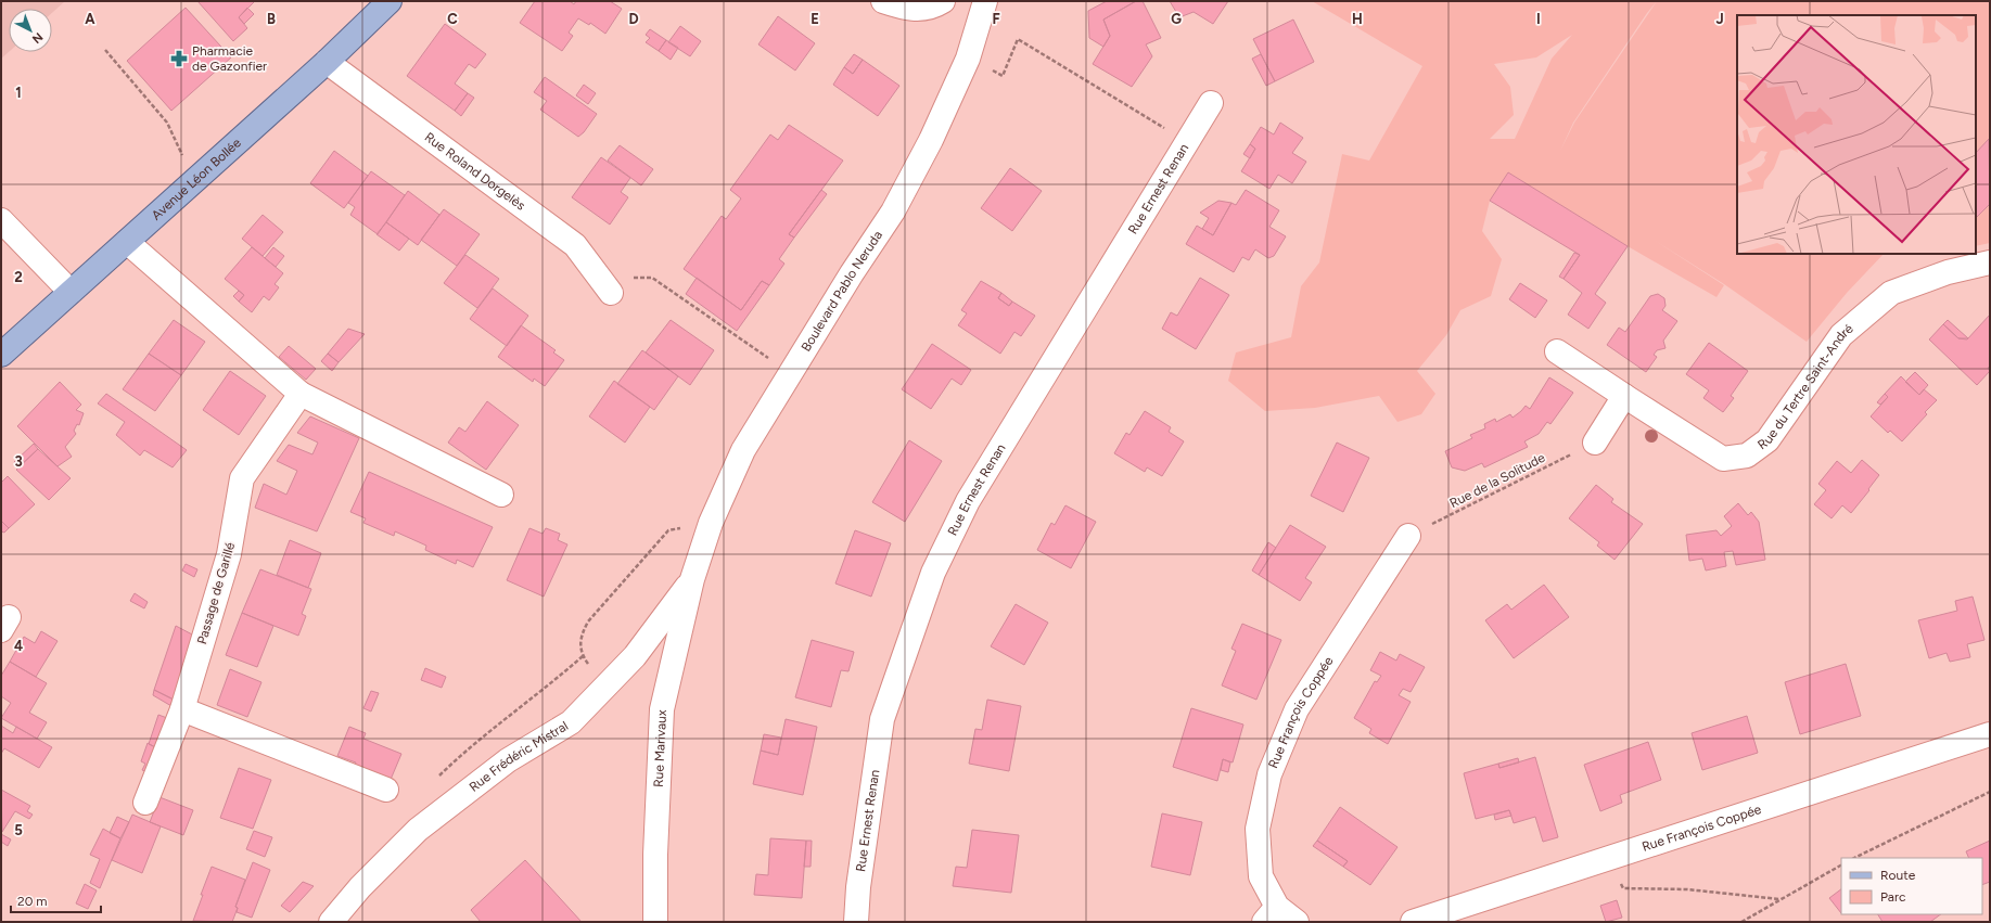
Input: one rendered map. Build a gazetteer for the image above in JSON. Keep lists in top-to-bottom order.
{
  "streets": {
    "main road": ["Avenue Léon Bollée"],
    "street": [
      "Rue Roland Dorgelès",
      "Rue Ernest Renan",
      "Boulevard Pablo Neruda",
      "Rue du Tertre Saint-André",
      "Passage de Garillé",
      "Rue François Coppée",
      "Rue Marivaux",
      "Rue Frédéric Mistral"
    ],
    "path": ["Rue de la Solitude"]
  },
  "crossings": [
    ["Rue Roland Dorgelès", "Avenue Léon Bollée"],
    ["Boulevard Pablo Neruda", "Rue Marivaux"],
    ["Boulevard Pablo Neruda", "Rue Frédéric Mistral"],
    ["Rue de la Solitude", "Rue François Coppée"],
    ["Rue Marivaux", "Rue Frédéric Mistral"]
  ],
  "places": {
    "pharmacy": ["Pharmacie de Gazonfier"]
  },
  "legend": ["Route", "Parc"],
  "scale_bar": "20 m",
  "north": "bottom right",
  "grid": {
    "columns": [
      "A",
      "B",
      "C",
      "D",
      "E",
      "F",
      "G",
      "H",
      "I",
      "J"
    ],
    "rows": [
      "1",
      "2",
      "3",
      "4",
      "5"
    ]
  }
}
